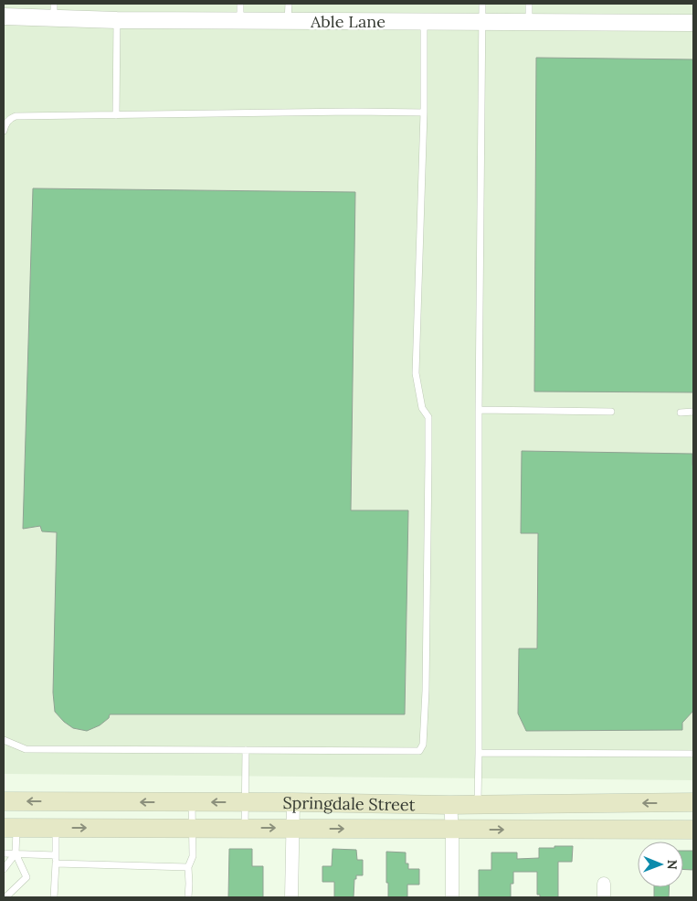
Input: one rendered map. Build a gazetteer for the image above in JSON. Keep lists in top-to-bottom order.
{
  "streets": {
    "main road": ["Springdale Street"],
    "street": ["Able Lane"]
  },
  "north": "right"
}
